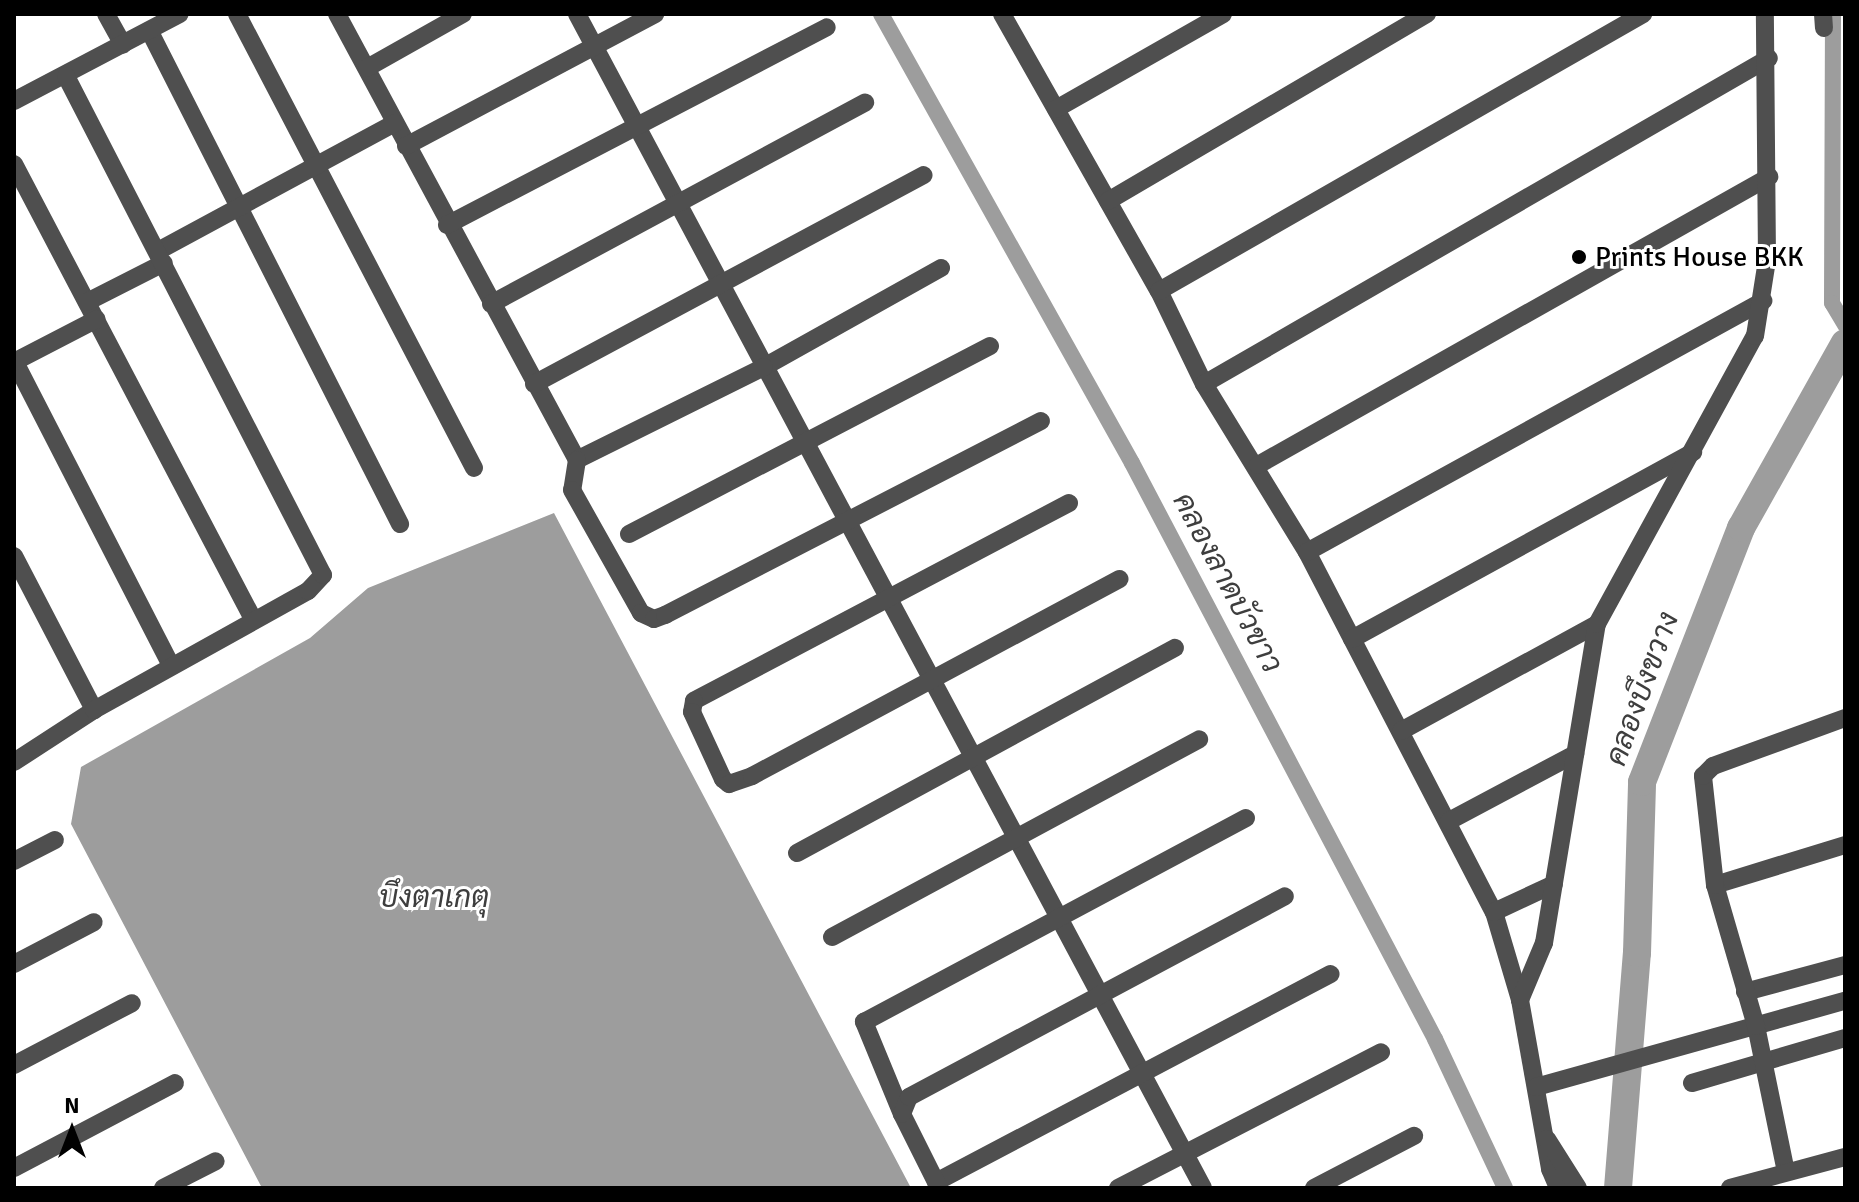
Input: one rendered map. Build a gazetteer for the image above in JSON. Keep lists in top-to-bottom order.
{
  "water": ["คลองลาดบัวขาว", "คลองบึงขวาง", "บึงตาเกตุ"],
  "places": ["Prints House BKK"],
  "north": "top"
}
